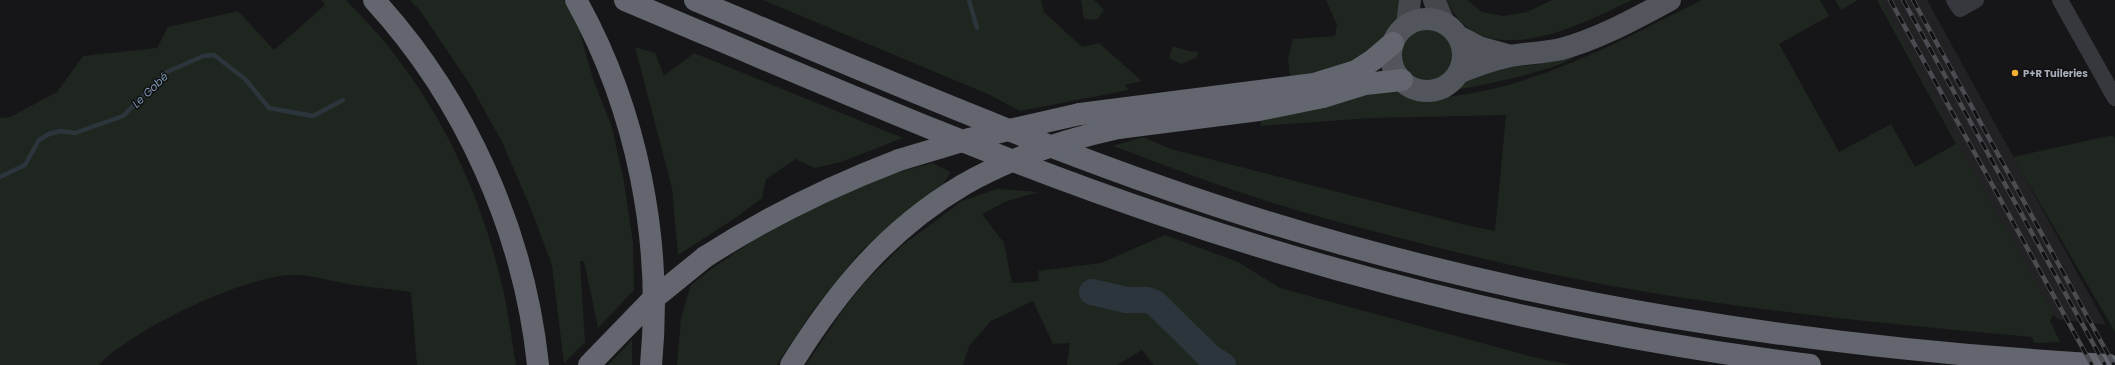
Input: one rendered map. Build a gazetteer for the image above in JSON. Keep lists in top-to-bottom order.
{
  "water": ["Le Gobé"],
  "places": ["P+R Tuileries"]
}
